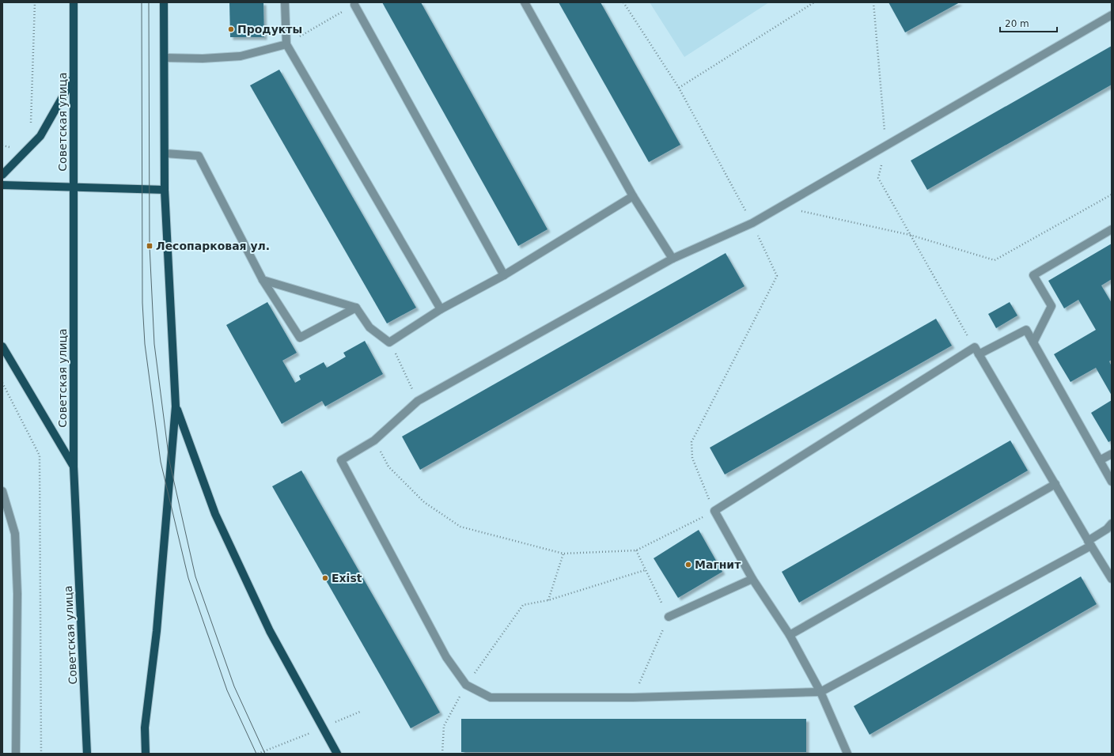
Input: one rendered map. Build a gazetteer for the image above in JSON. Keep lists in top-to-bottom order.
{
  "streets": {
    "main road": ["Советская улица"]
  },
  "places": {
    "other": ["Продукты", "Магнит", "Exist"],
    "transit": ["Лесопарковая ул."]
  },
  "scale_bar": "20 m"
}
